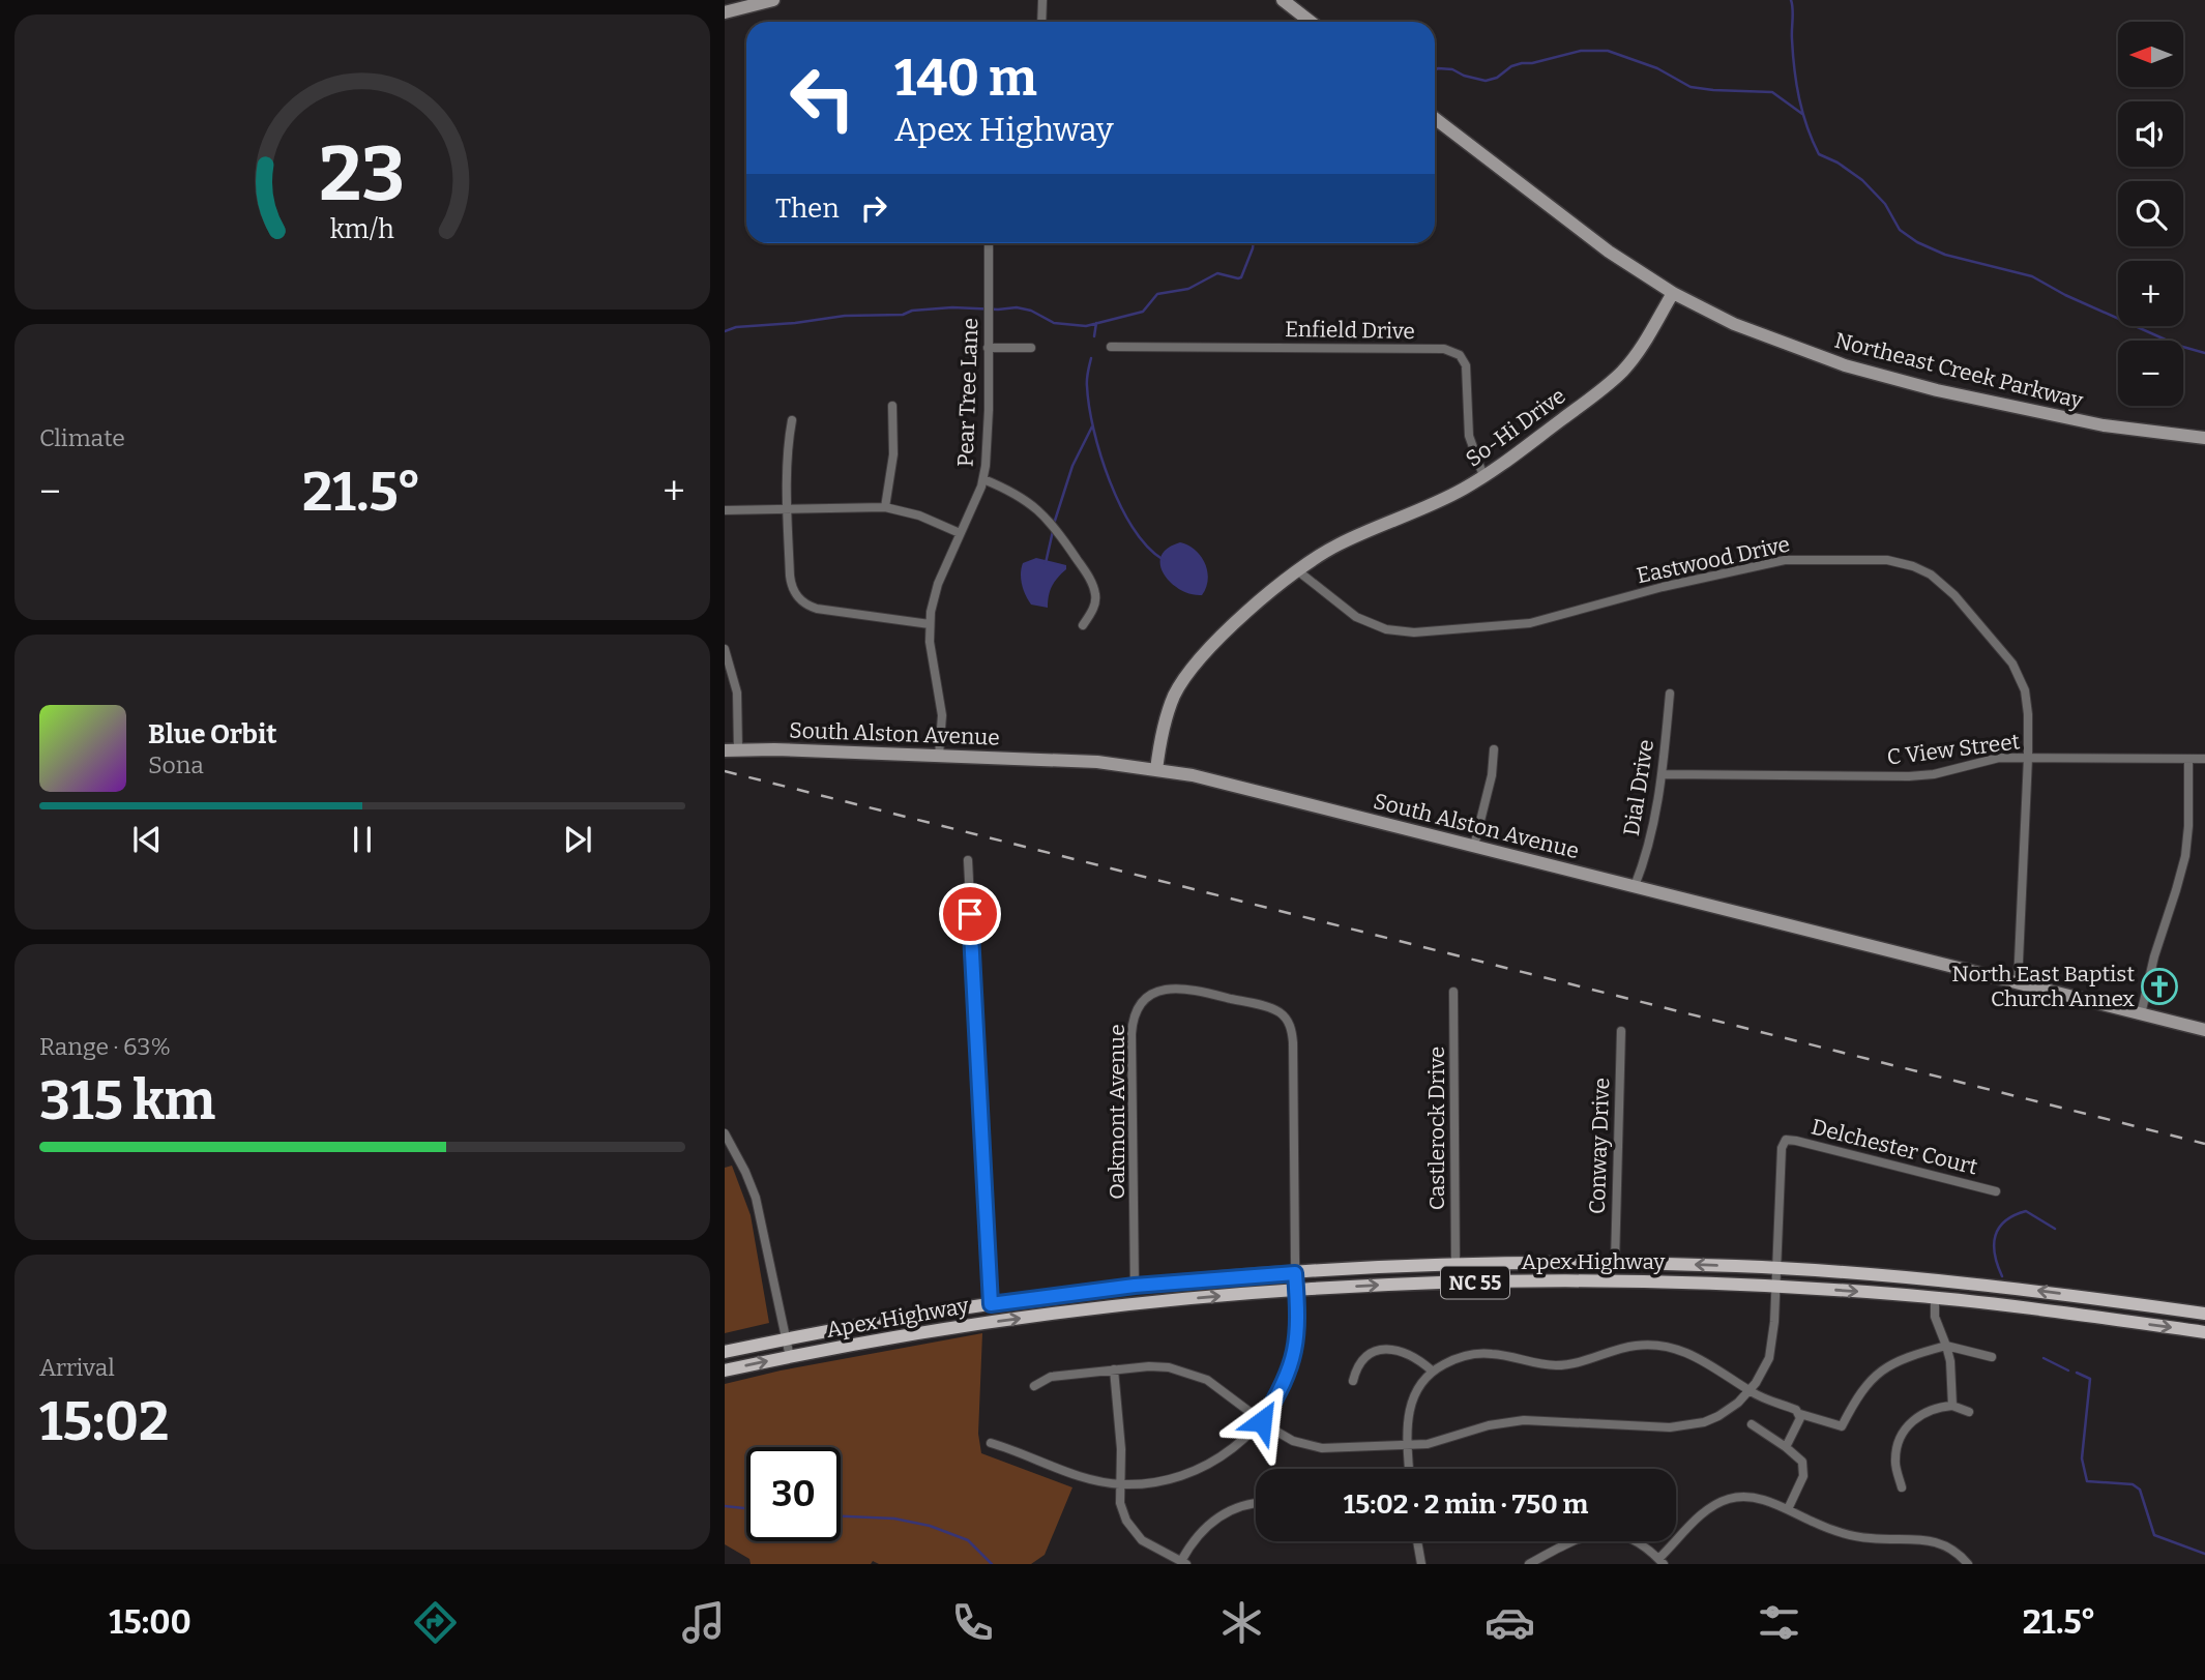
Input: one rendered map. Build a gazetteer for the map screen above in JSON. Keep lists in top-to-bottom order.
{
  "streets": {
    "main road": ["Apex Highway", "NC 55"],
    "street": [
      "Enfield Drive",
      "Northeast Creek Parkway",
      "Pear Tree Lane",
      "So-Hi Drive",
      "Eastwood Drive",
      "South Alston Avenue",
      "C View Street",
      "Dial Drive",
      "Oakmont Avenue",
      "Castlerock Drive",
      "Conway Drive",
      "Delchester Court"
    ]
  },
  "crossings": [
    ["Enfield Drive", "So-Hi Drive"],
    ["Northeast Creek Parkway", "So-Hi Drive"],
    ["Pear Tree Lane", "South Alston Avenue"],
    ["So-Hi Drive", "Eastwood Drive"],
    ["So-Hi Drive", "South Alston Avenue"],
    ["Eastwood Drive", "South Alston Avenue"],
    ["Eastwood Drive", "C View Street"],
    ["South Alston Avenue", "Dial Drive"],
    ["C View Street", "Dial Drive"],
    ["Oakmont Avenue", "Apex Highway"],
    ["Castlerock Drive", "Apex Highway"],
    ["Conway Drive", "Apex Highway"],
    ["Delchester Court", "Apex Highway"]
  ],
  "places": {
    "church": ["North East Baptist Church Annex"]
  },
  "north": "left",
  "page": {
    "map_buttons": ["+", "−"],
    "turn": ["140 m", "Apex Highway"],
    "then": "Then",
    "tile": [
      "Climate",
      ["Range · 63%", "315 km"],
      ["Arrival", "15:02"]
    ],
    "heat": ["−", "21.5°", "+"],
    "song": ["Blue Orbit", "Sona"],
    "limit": "30",
    "trip": "15:02 · 2 min · 750 m",
    "tabs": ["15:00", "21.5°"],
    "gauge": ["23", "km/h"]
  }
}
